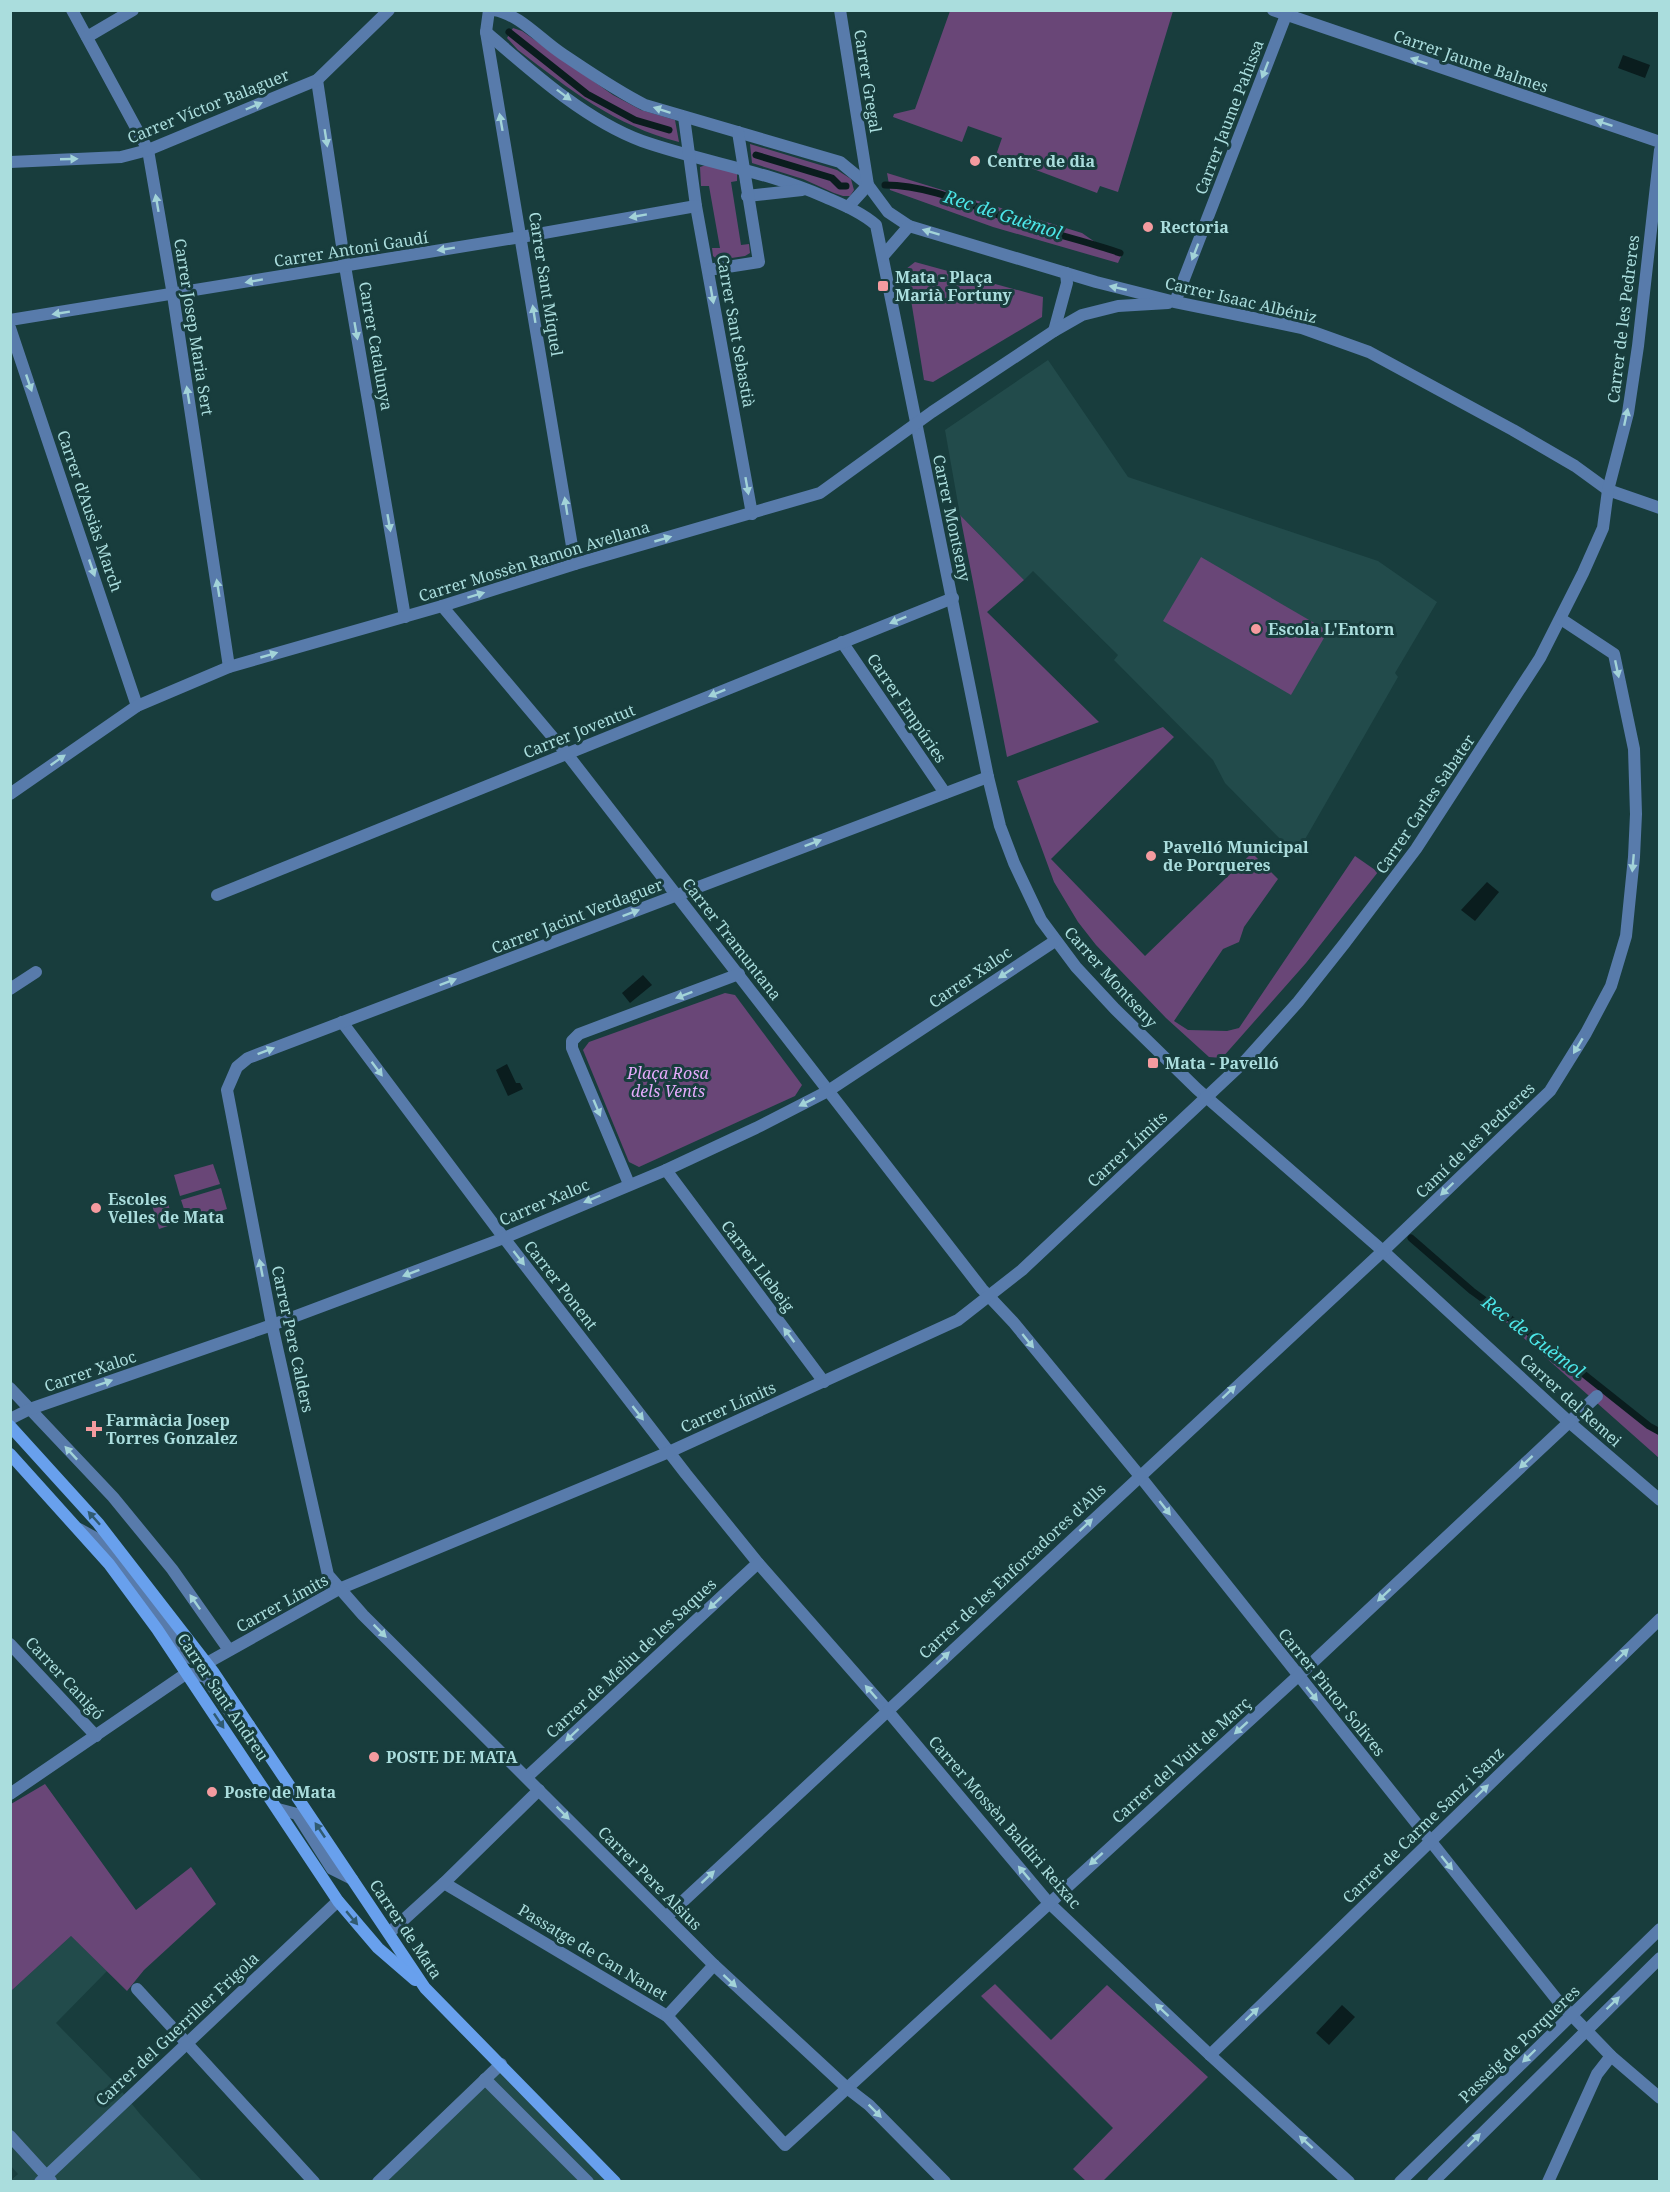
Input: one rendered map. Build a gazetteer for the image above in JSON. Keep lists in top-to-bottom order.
{
  "streets": {
    "main road": ["Carrer Sant Andreu", "Carrer de Mata"],
    "street": [
      "Carrer Jaume Balmes",
      "Carrer Gregal",
      "Carrer Víctor Balaguer",
      "Carrer Jaume Pahissa",
      "Carrer Antoni Gaudí",
      "Carrer Sant Miquel",
      "Carrer Isaac Albéniz",
      "Carrer de les Pedreres",
      "Carrer Josep Maria Sert",
      "Carrer Sant Sebastià",
      "Carrer Catalunya",
      "Carrer d'Ausiàs March",
      "Carrer Montseny",
      "Carrer Mossèn Ramon Avellana",
      "Carrer Empúries",
      "Carrer Joventut",
      "Carrer Carles Sabater",
      "Carrer Jacint Verdaguer",
      "Carrer Tramuntana",
      "Carrer Xaloc",
      "Camí de les Pedreres",
      "Carrer Límits",
      "Carrer Llebeig",
      "Carrer Ponent",
      "Carrer Pere Calders",
      "Carrer del Remei",
      "Carrer de les Enforcadores d'Alls",
      "Carrer de Meliu de les Saques",
      "Carrer Canigó",
      "Carrer Pintor Solives",
      "Carrer del Vuit de Març",
      "Carrer Mossèn Baldiri Reixac",
      "Carrer de Carme Sanz i Sanz",
      "Carrer Pere Alsius",
      "Passatge de Can Nanet",
      "Carrer del Guerriller Frigola",
      "Passeig de Porqueres"
    ]
  },
  "crossings": [
    ["Carrer Jaume Balmes", "Carrer Jaume Pahissa"],
    ["Carrer Gregal", "Carrer Isaac Albéniz"],
    ["Carrer Víctor Balaguer", "Carrer Josep Maria Sert"],
    ["Carrer Víctor Balaguer", "Carrer Catalunya"],
    ["Carrer Jaume Pahissa", "Carrer Isaac Albéniz"],
    ["Carrer Jaume Pahissa", "Carrer Mossèn Ramon Avellana"],
    ["Carrer Antoni Gaudí", "Carrer Sant Miquel"],
    ["Carrer Antoni Gaudí", "Carrer Josep Maria Sert"],
    ["Carrer Antoni Gaudí", "Carrer Sant Sebastià"],
    ["Carrer Antoni Gaudí", "Carrer Catalunya"],
    ["Carrer Sant Miquel", "Carrer Mossèn Ramon Avellana"],
    ["Carrer Isaac Albéniz", "Carrer de les Pedreres"],
    ["Carrer Isaac Albéniz", "Carrer Mossèn Ramon Avellana"],
    ["Carrer Isaac Albéniz", "Carrer Carles Sabater"],
    ["Carrer de les Pedreres", "Carrer Carles Sabater"],
    ["Carrer Josep Maria Sert", "Carrer Mossèn Ramon Avellana"],
    ["Carrer Sant Sebastià", "Carrer Mossèn Ramon Avellana"],
    ["Carrer Catalunya", "Carrer Mossèn Ramon Avellana"],
    ["Carrer d'Ausiàs March", "Carrer Mossèn Ramon Avellana"],
    ["Carrer Montseny", "Carrer Mossèn Ramon Avellana"],
    ["Carrer Montseny", "Carrer Joventut"],
    ["Carrer Montseny", "Carrer Carles Sabater"],
    ["Carrer Montseny", "Carrer Jacint Verdaguer"],
    ["Carrer Montseny", "Carrer Xaloc"],
    ["Carrer Montseny", "Camí de les Pedreres"],
    ["Carrer Montseny", "Carrer Límits"],
    ["Carrer Montseny", "Carrer del Remei"],
    ["Carrer Montseny", "Carrer de les Enforcadores d'Alls"],
    ["Carrer Mossèn Ramon Avellana", "Carrer Tramuntana"],
    ["Carrer Empúries", "Carrer Joventut"],
    ["Carrer Empúries", "Carrer Jacint Verdaguer"],
    ["Carrer Joventut", "Carrer Tramuntana"],
    ["Carrer Carles Sabater", "Camí de les Pedreres"],
    ["Carrer Carles Sabater", "Carrer Límits"],
    ["Carrer Jacint Verdaguer", "Carrer Tramuntana"],
    ["Carrer Jacint Verdaguer", "Carrer Ponent"],
    ["Carrer Jacint Verdaguer", "Carrer Pere Calders"],
    ["Carrer Tramuntana", "Carrer Xaloc"],
    ["Carrer Tramuntana", "Carrer Límits"],
    ["Carrer Tramuntana", "Carrer Pintor Solives"],
    ["Carrer Xaloc", "Carrer Llebeig"],
    ["Carrer Xaloc", "Carrer Ponent"],
    ["Carrer Xaloc", "Carrer Pere Calders"],
    ["Camí de les Pedreres", "Carrer del Remei"],
    ["Camí de les Pedreres", "Carrer de les Enforcadores d'Alls"],
    ["Carrer Límits", "Carrer Llebeig"],
    ["Carrer Límits", "Carrer Ponent"],
    ["Carrer Límits", "Carrer Pere Calders"],
    ["Carrer Límits", "Carrer Pintor Solives"],
    ["Carrer Límits", "Carrer Sant Andreu"],
    ["Carrer Límits", "Carrer Mossèn Baldiri Reixac"],
    ["Carrer Límits", "Carrer Pere Alsius"],
    ["Carrer Límits", "Carrer de Mata"],
    ["Carrer Ponent", "Carrer Mossèn Baldiri Reixac"],
    ["Carrer Pere Calders", "Carrer Pere Alsius"],
    ["Carrer del Remei", "Carrer de les Enforcadores d'Alls"],
    ["Carrer del Remei", "Carrer del Vuit de Març"],
    ["Carrer de les Enforcadores d'Alls", "Carrer Pintor Solives"],
    ["Carrer de les Enforcadores d'Alls", "Carrer Mossèn Baldiri Reixac"],
    ["Carrer de les Enforcadores d'Alls", "Carrer Pere Alsius"],
    ["Carrer de Meliu de les Saques", "Carrer Mossèn Baldiri Reixac"],
    ["Carrer de Meliu de les Saques", "Carrer Pere Alsius"],
    ["Carrer Pintor Solives", "Carrer del Vuit de Març"],
    ["Carrer Pintor Solives", "Carrer de Carme Sanz i Sanz"],
    ["Carrer Pintor Solives", "Passeig de Porqueres"],
    ["Carrer Sant Andreu", "Carrer de Mata"],
    ["Carrer Sant Andreu", "Carrer del Guerriller Frigola"],
    ["Carrer del Vuit de Març", "Carrer Mossèn Baldiri Reixac"],
    ["Carrer del Vuit de Març", "Carrer Pere Alsius"],
    ["Carrer del Vuit de Març", "Passatge de Can Nanet"],
    ["Carrer Mossèn Baldiri Reixac", "Carrer de Carme Sanz i Sanz"]
  ],
  "one_way": [
    "Carrer Jaume Balmes",
    "Carrer Víctor Balaguer",
    "Carrer Jaume Pahissa",
    "Carrer Antoni Gaudí",
    "Carrer Sant Miquel",
    "Carrer de les Pedreres",
    "Carrer Josep Maria Sert",
    "Carrer Sant Sebastià",
    "Carrer Catalunya",
    "Carrer d'Ausiàs March",
    "Carrer Mossèn Ramon Avellana",
    "Carrer Joventut",
    "Carrer Jacint Verdaguer",
    "Camí de les Pedreres",
    "Carrer Llebeig",
    "Carrer Ponent",
    "Carrer Pere Calders",
    "Carrer de les Enforcadores d'Alls",
    "Carrer de Meliu de les Saques",
    "Carrer Pintor Solives",
    "Carrer del Vuit de Març",
    "Carrer Mossèn Baldiri Reixac",
    "Carrer de Carme Sanz i Sanz",
    "Carrer Pere Alsius"
  ],
  "water": ["Rec de Guèmol"],
  "parks": ["Plaça Rosa dels Vents"],
  "places": {
    "other": [
      "Centre de dia",
      "Rectoria",
      "Escola L'Entorn",
      "Pavelló Municipal de Porqueres",
      "Escoles Velles de Mata",
      "POSTE DE MATA",
      "Poste de Mata"
    ],
    "transit": ["Mata - Plaça Marià Fortuny", "Mata - Pavelló"],
    "health": ["Farmàcia Josep Torres Gonzalez"]
  }
}
